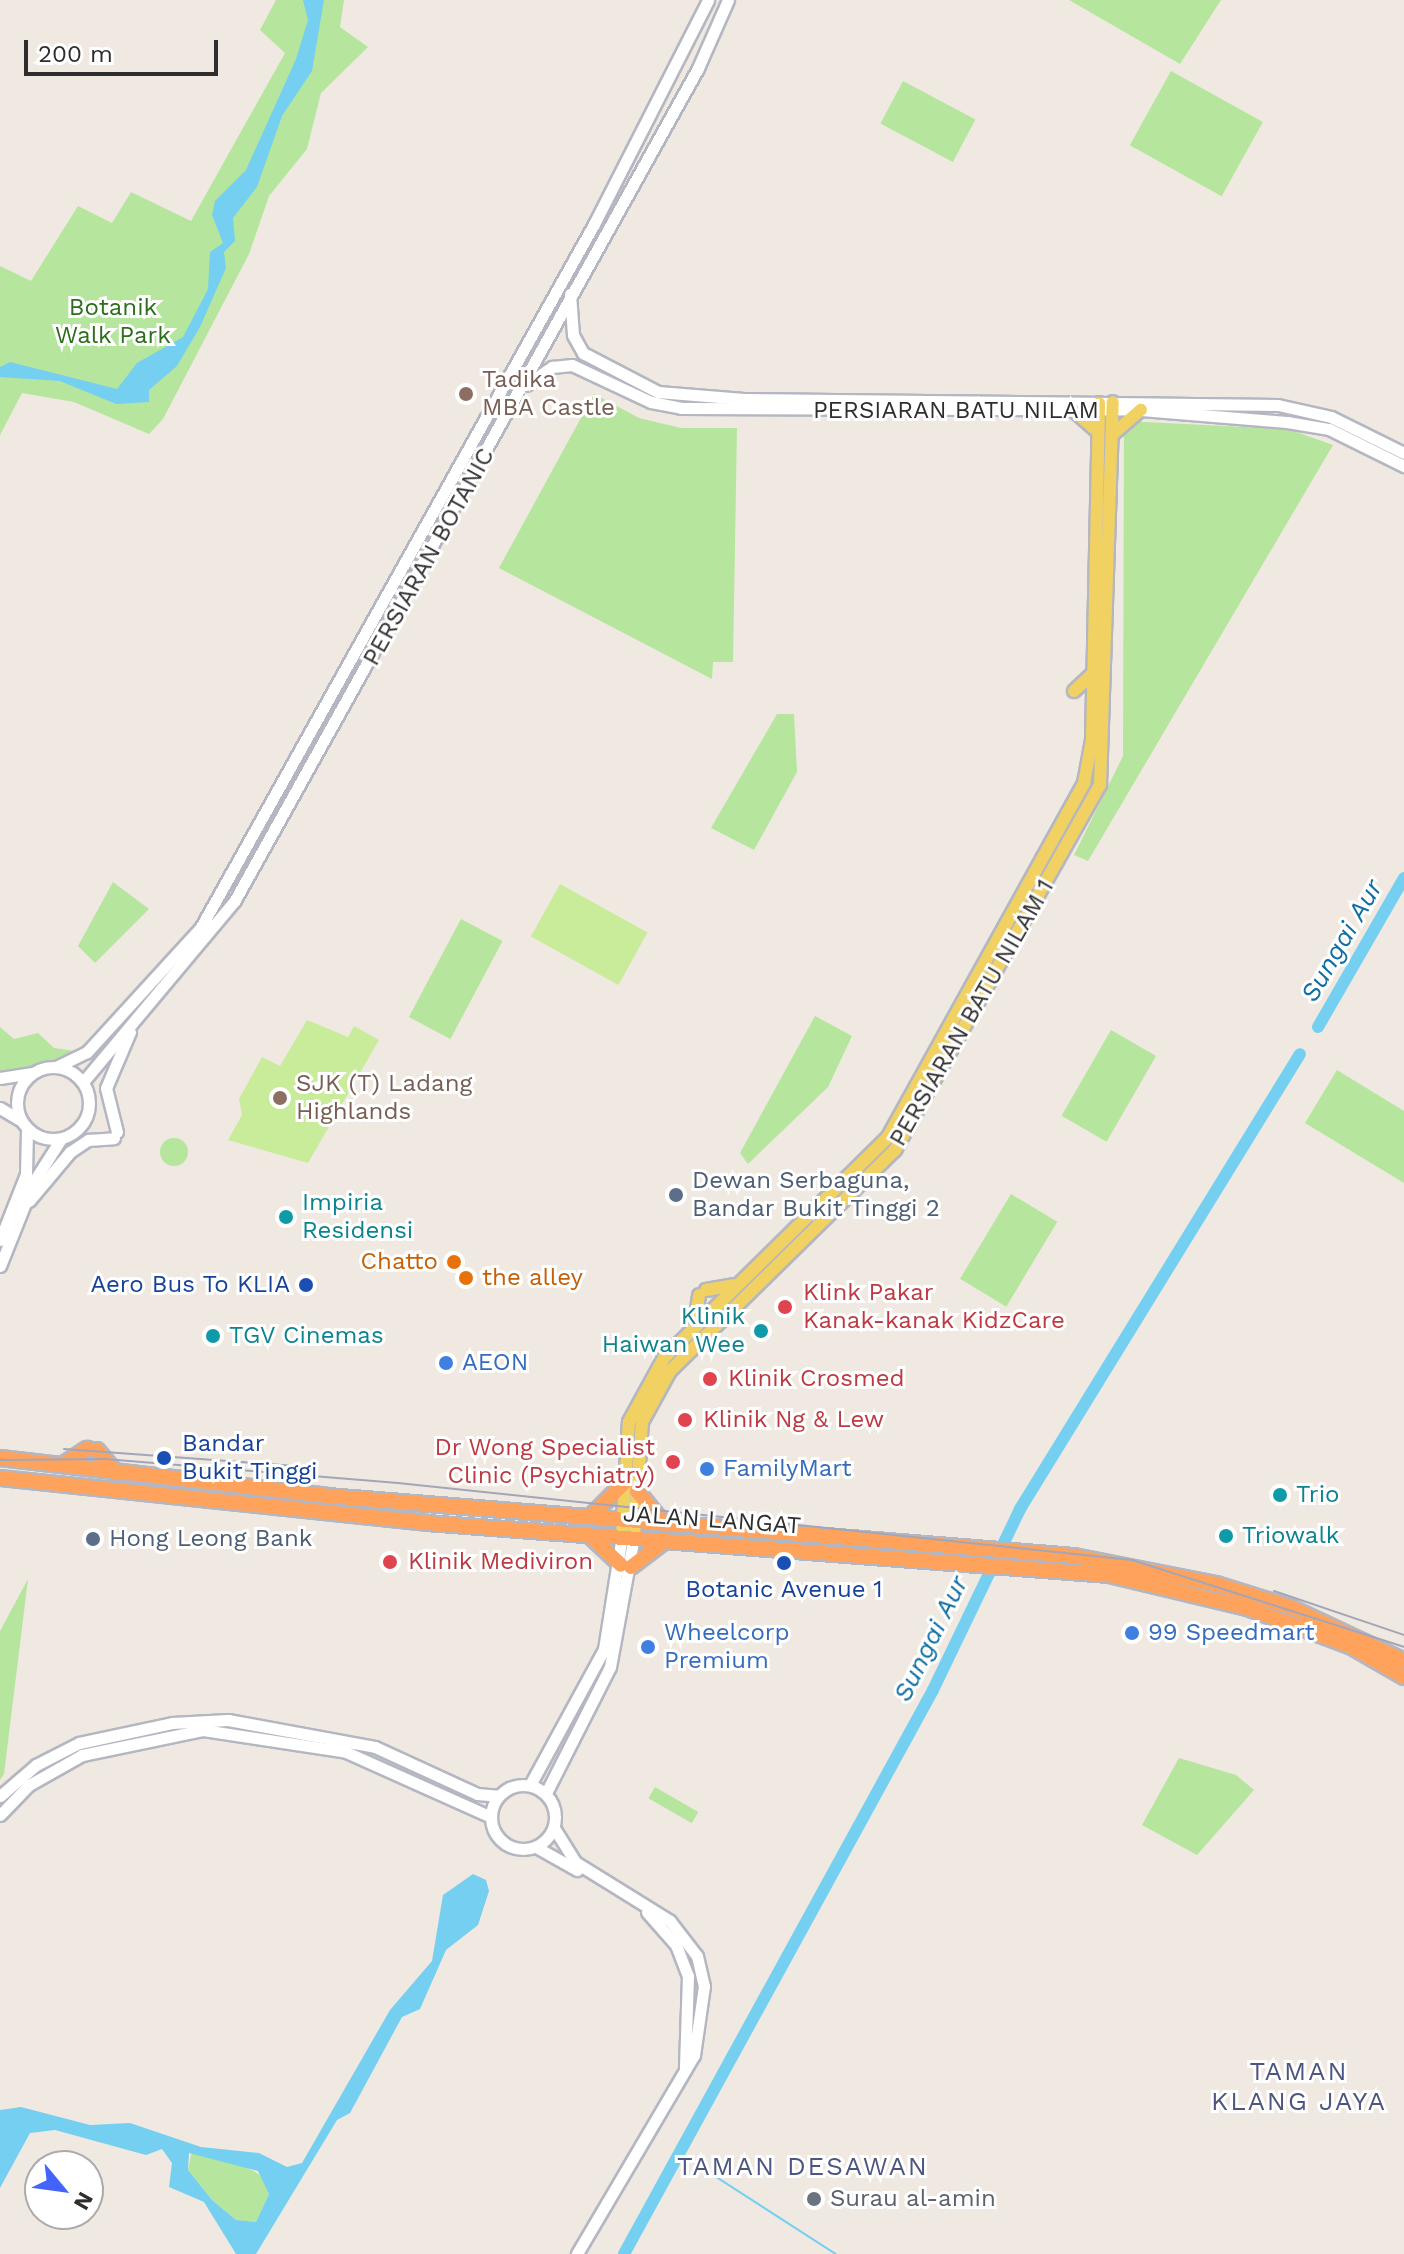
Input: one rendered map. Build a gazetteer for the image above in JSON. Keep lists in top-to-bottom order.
{
  "streets": {
    "highway": ["JALAN LANGAT"],
    "main road": ["PERSIARAN BATU NILAM", "PERSIARAN BOTANIC", "PERSIARAN BATU NILAM 1"]
  },
  "crossings": [
    ["PERSIARAN BATU NILAM", "PERSIARAN BOTANIC"],
    ["PERSIARAN BATU NILAM", "PERSIARAN BATU NILAM 1"],
    ["PERSIARAN BATU NILAM 1", "JALAN LANGAT"]
  ],
  "districts": ["TAMAN KLANG JAYA", "TAMAN DESAWAN"],
  "water": ["Sungai Aur"],
  "parks": ["Botanik Walk Park"],
  "places": [
    "Tadika MBA Castle",
    "SJK (T) Ladang Highlands",
    "Dewan Serbaguna, Bandar Bukit Tinggi 2",
    "Impiria Residensi",
    "Chatto",
    "the alley",
    "Aero Bus To KLIA",
    "Klink Pakar Kanak-kanak KidzCare",
    "Klinik Haiwan Wee",
    "TGV Cinemas",
    "AEON",
    "Klinik Crosmed",
    "Klinik Ng & Lew",
    "Bandar Bukit Tinggi",
    "Dr Wong Specialist Clinic (Psychiatry)",
    "FamilyMart",
    "Trio",
    "Triowalk",
    "Hong Leong Bank",
    "Klinik Mediviron",
    "Botanic Avenue 1",
    "99 Speedmart",
    "Wheelcorp Premium",
    "Surau al-amin"
  ],
  "scale_bar": "200 m",
  "north": "bottom right"
}
